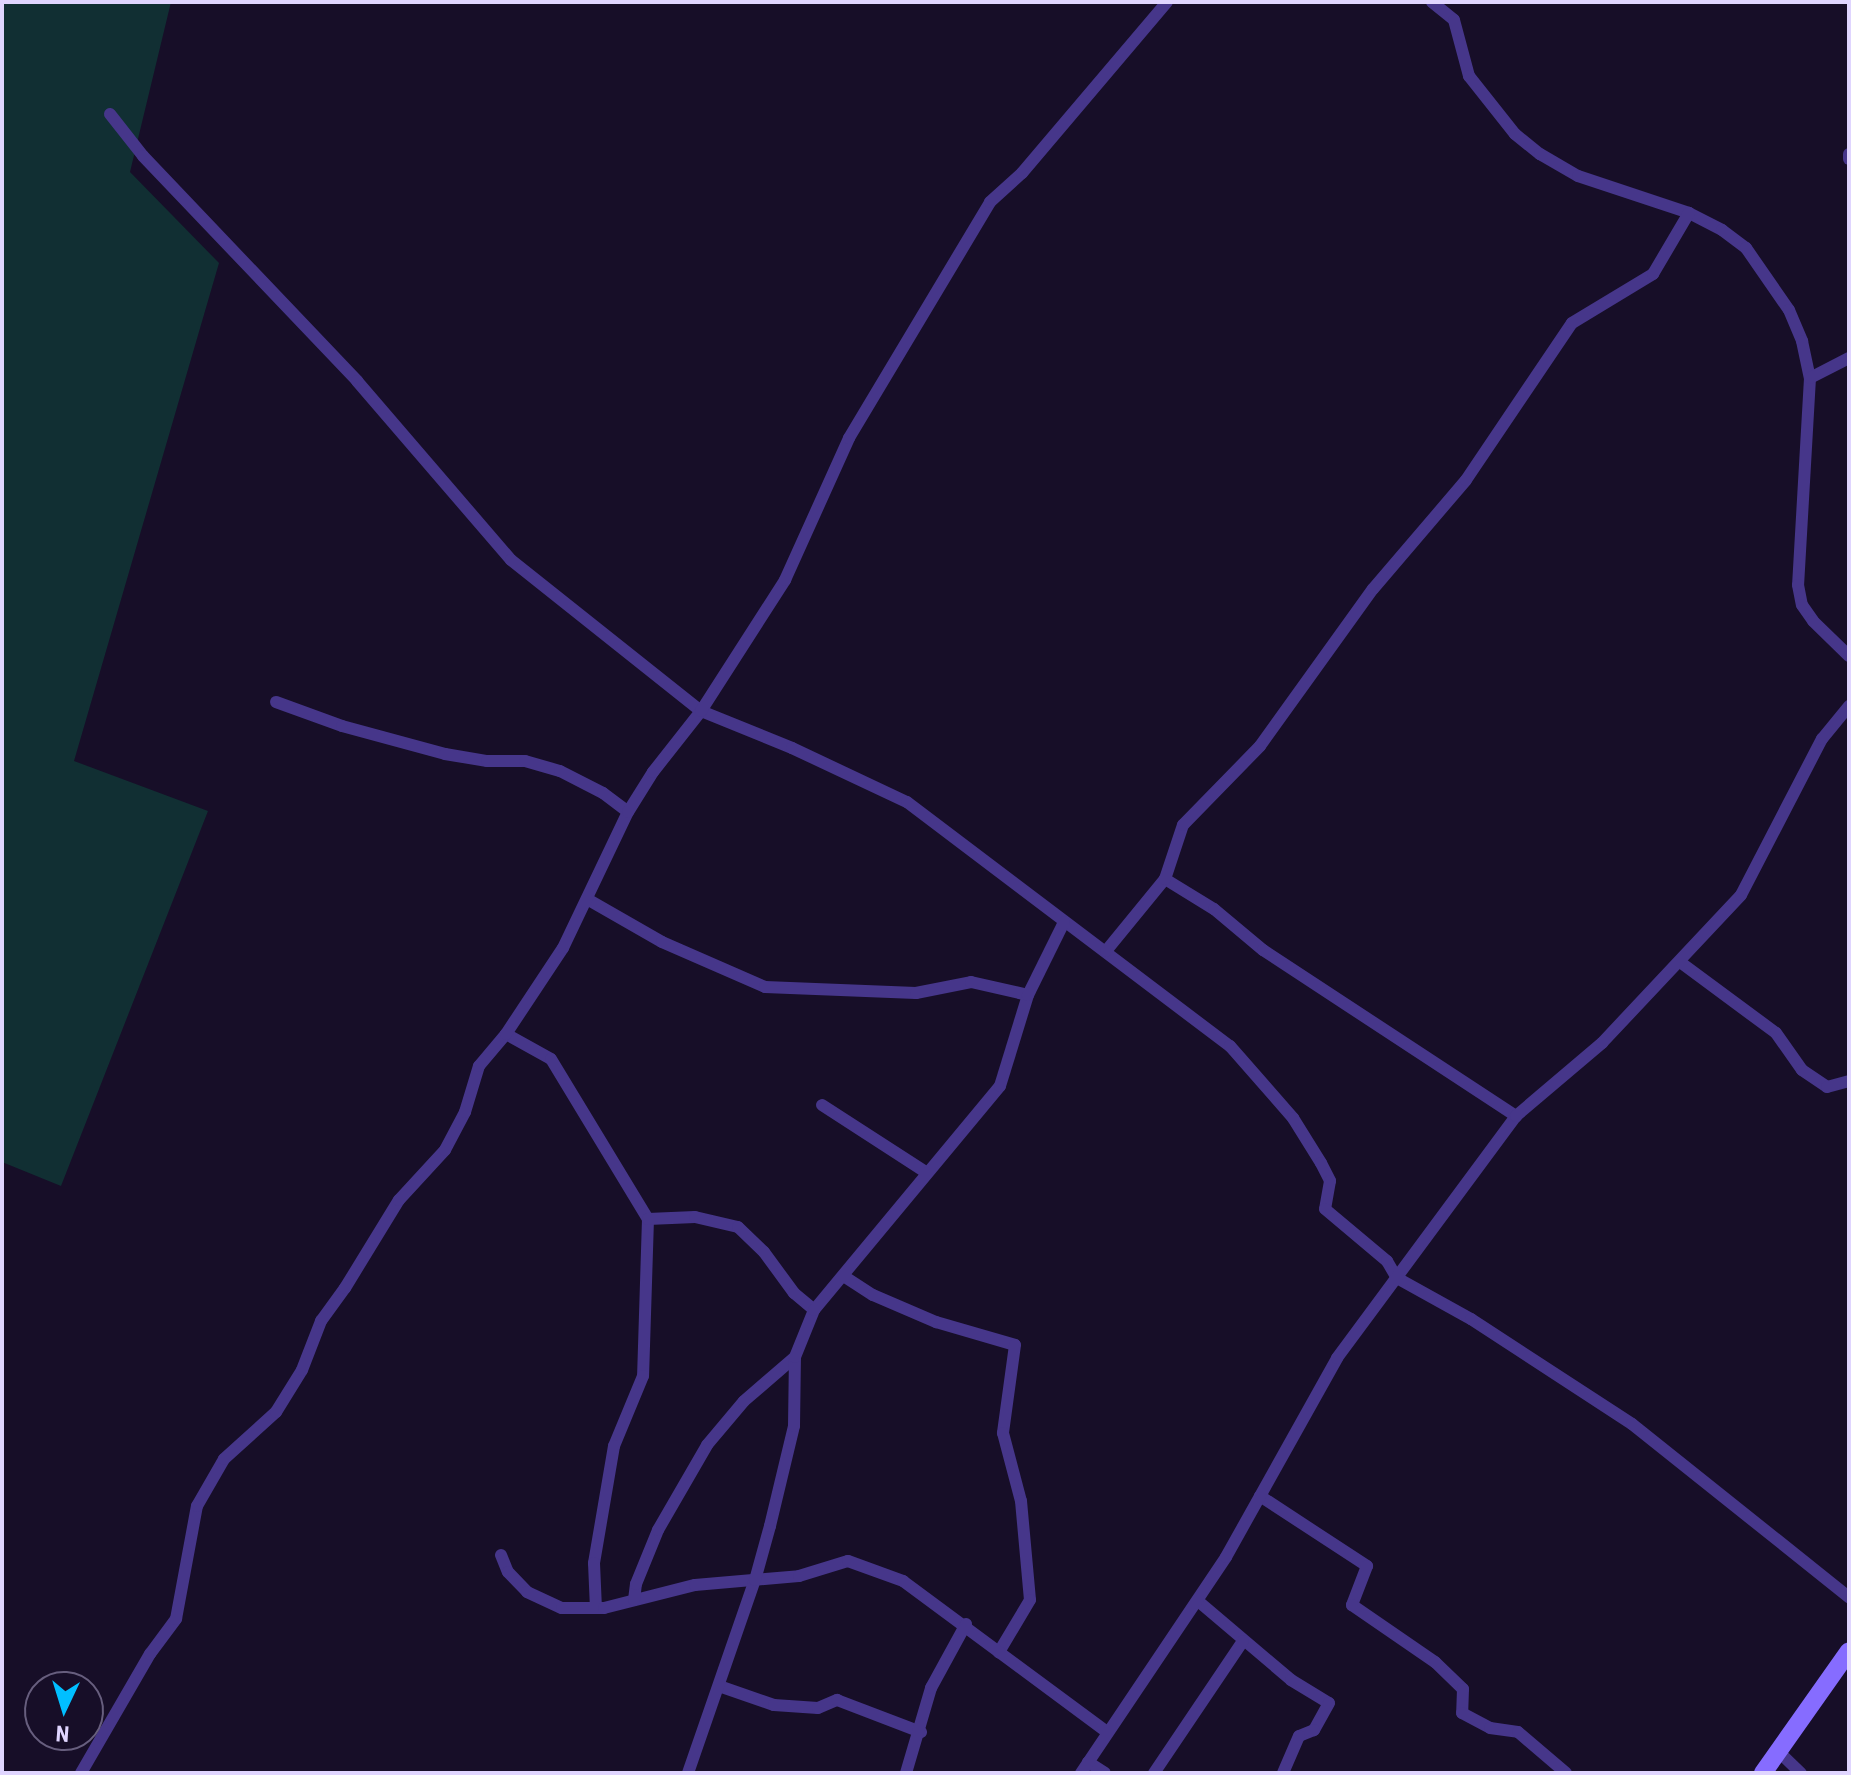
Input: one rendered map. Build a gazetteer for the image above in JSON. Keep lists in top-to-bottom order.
{
  "north": "bottom"
}
